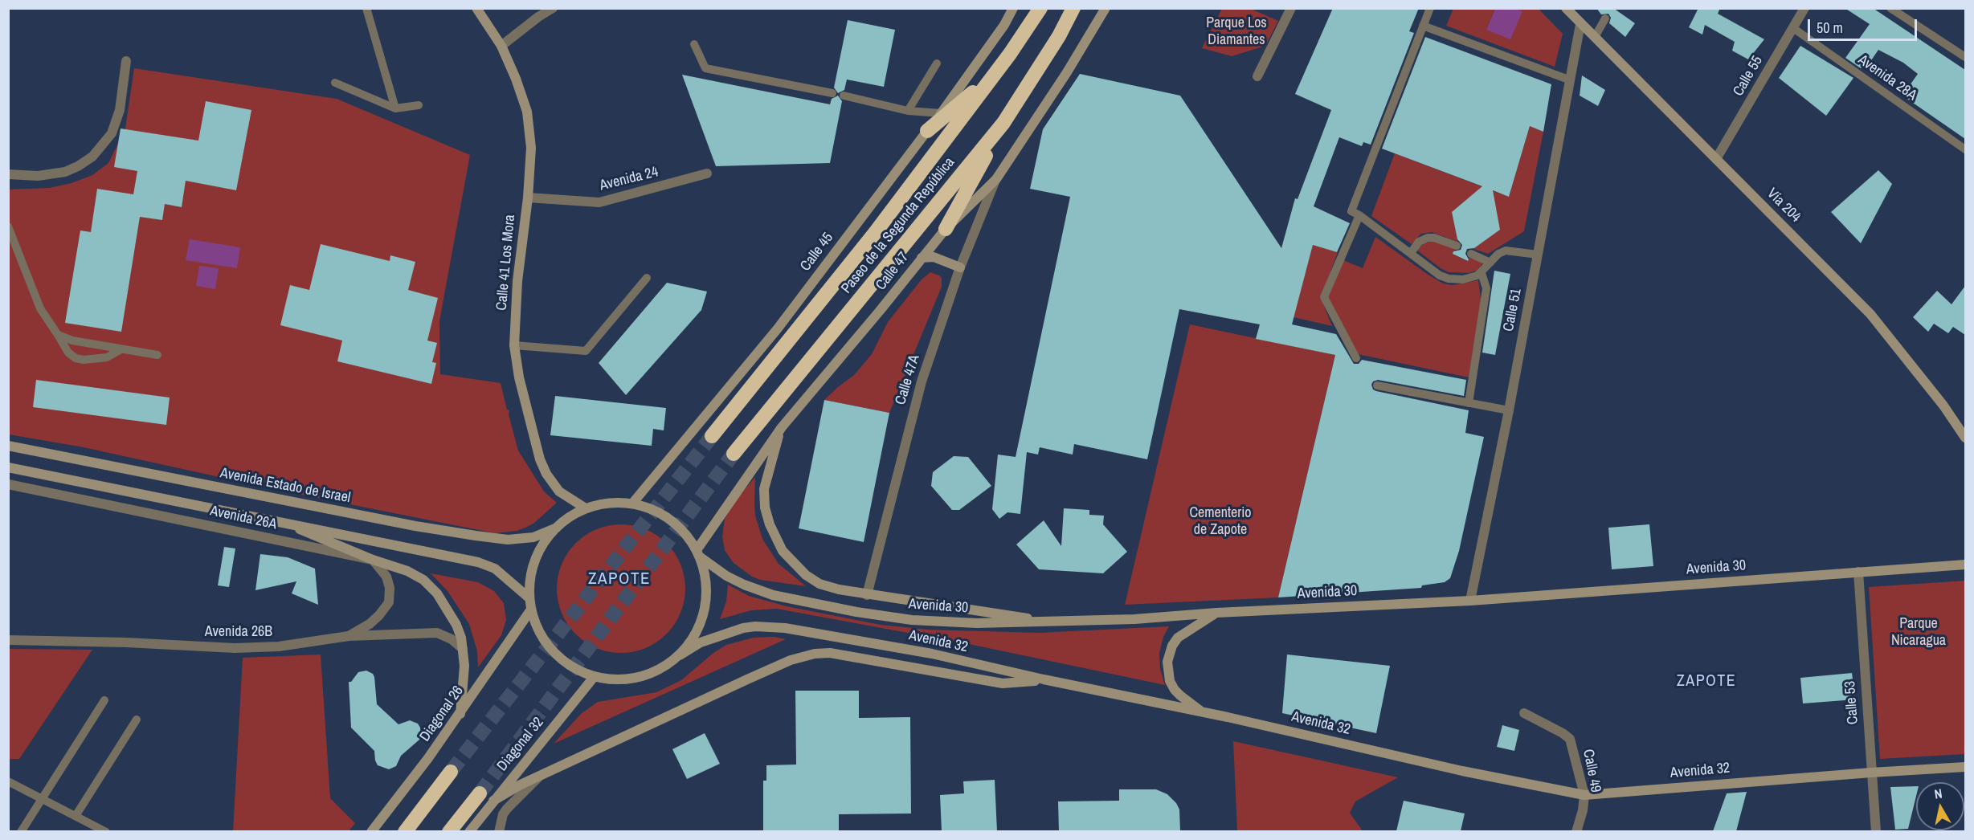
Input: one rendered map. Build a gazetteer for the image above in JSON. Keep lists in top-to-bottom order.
{
  "streets": {
    "highway": ["Paseo de la Segunda República"],
    "main road": [
      "Vía 204",
      "Calle 45",
      "Calle 41 Los Mora",
      "Calle 47",
      "Avenida Estado de Israel",
      "Avenida 30",
      "Avenida 32",
      "Diagonal 26",
      "Diagonal 32"
    ],
    "street": [
      "Calle 55",
      "Avenida 24",
      "Calle 51",
      "Calle 47A",
      "Avenida 26A",
      "Avenida 26B",
      "Calle 53",
      "Calle 49"
    ],
    "lane": ["Avenida 28A"]
  },
  "crossings": [
    ["Calle 55", "Avenida 28A"],
    ["Calle 55", "Vía 204"],
    ["Avenida 24", "Calle 41 Los Mora"],
    ["Vía 204", "Calle 51"],
    ["Calle 47", "Calle 47A"],
    ["Calle 47", "Avenida 30"],
    ["Calle 51", "Avenida 30"],
    ["Avenida Estado de Israel", "Avenida 32"],
    ["Avenida 30", "Calle 53"],
    ["Avenida 32", "Calle 53"],
    ["Avenida 32", "Diagonal 26"],
    ["Avenida 32", "Diagonal 32"],
    ["Avenida 32", "Calle 49"]
  ],
  "districts": ["ZAPOTE", "ZAPOTE"],
  "parks": ["Parque Los Diamantes", "Cementerio de Zapote", "Parque Nicaragua"],
  "scale_bar": "50 m",
  "north": "top"
}
